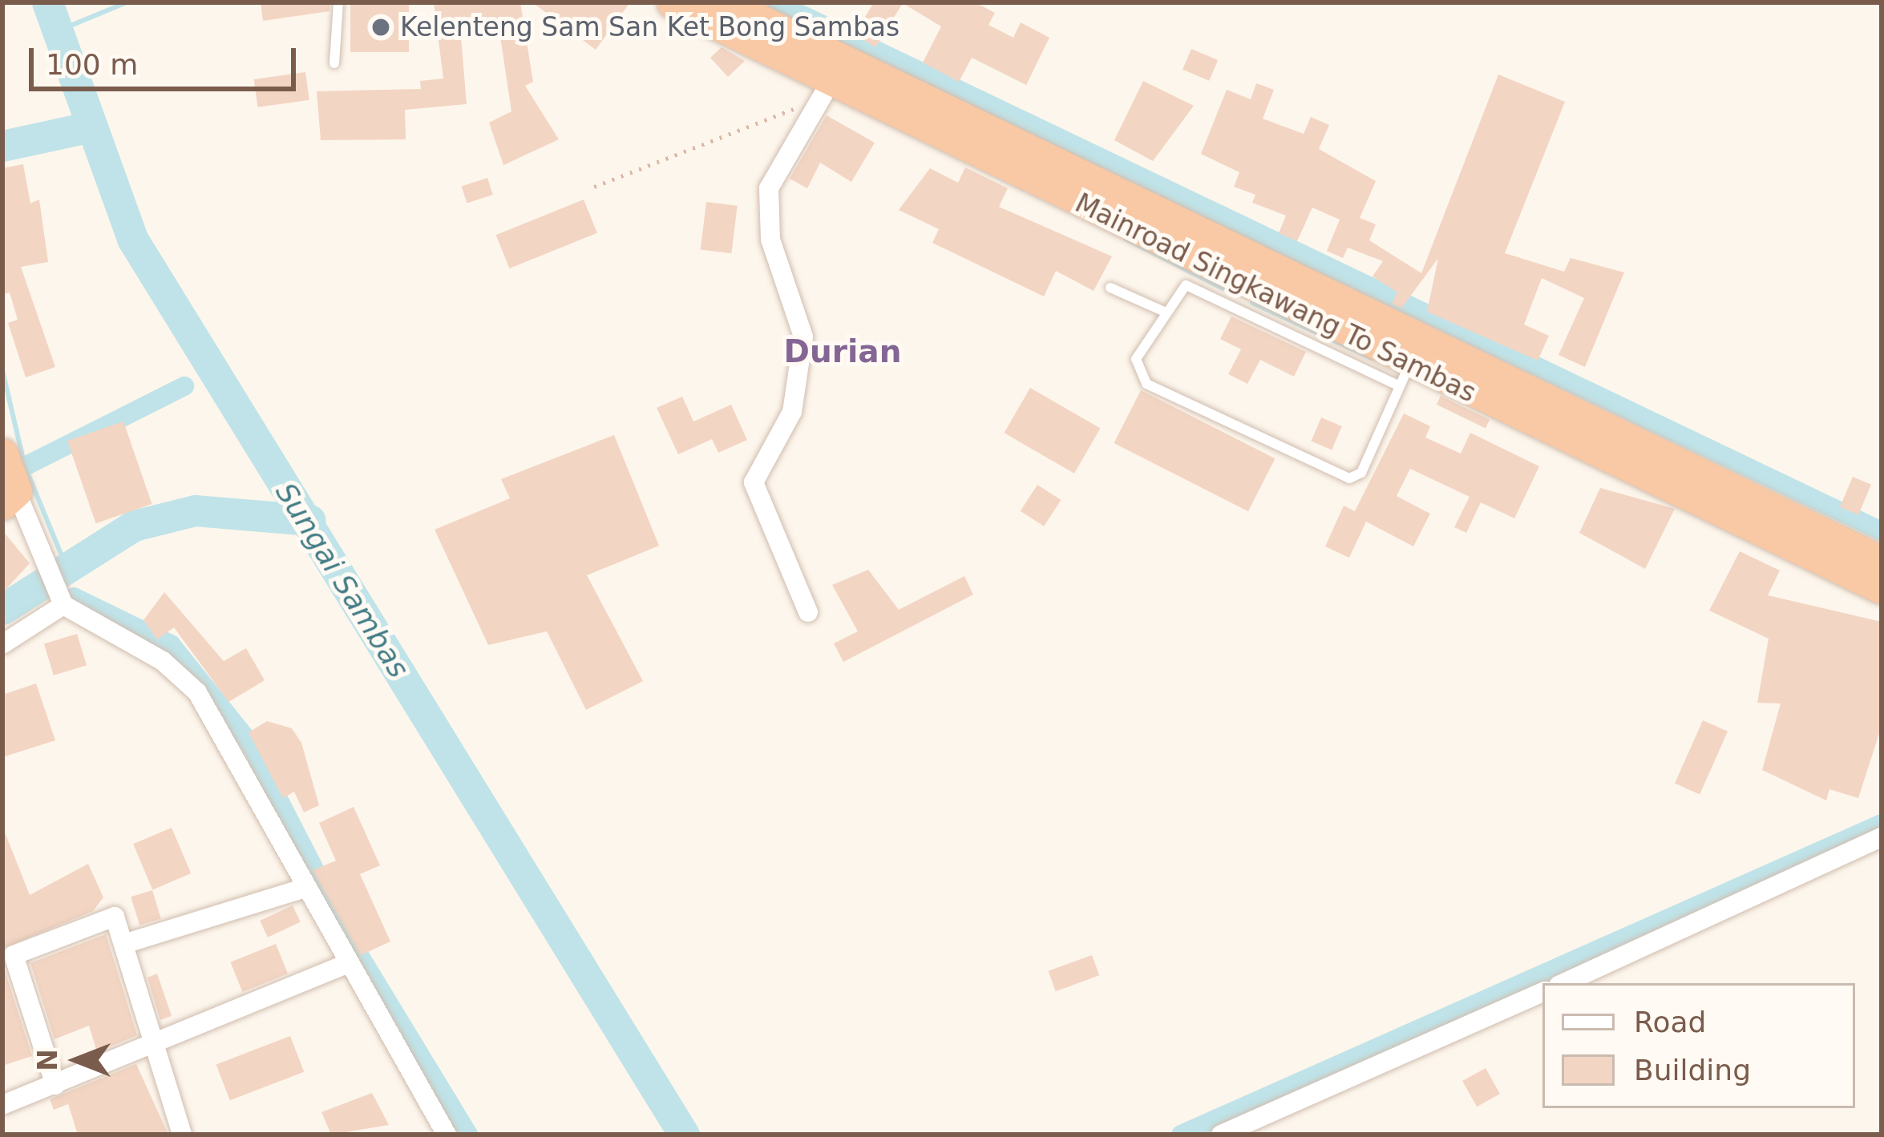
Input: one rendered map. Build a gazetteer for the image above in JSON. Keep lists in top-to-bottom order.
{
  "streets": {
    "highway": ["Mainroad Singkawang To Sambas"]
  },
  "districts": ["Durian"],
  "water": ["Sungai Sambas"],
  "places": ["Kelenteng Sam San Ket Bong Sambas"],
  "legend": ["Road", "Building"],
  "scale_bar": "100 m",
  "north": "left"
}
